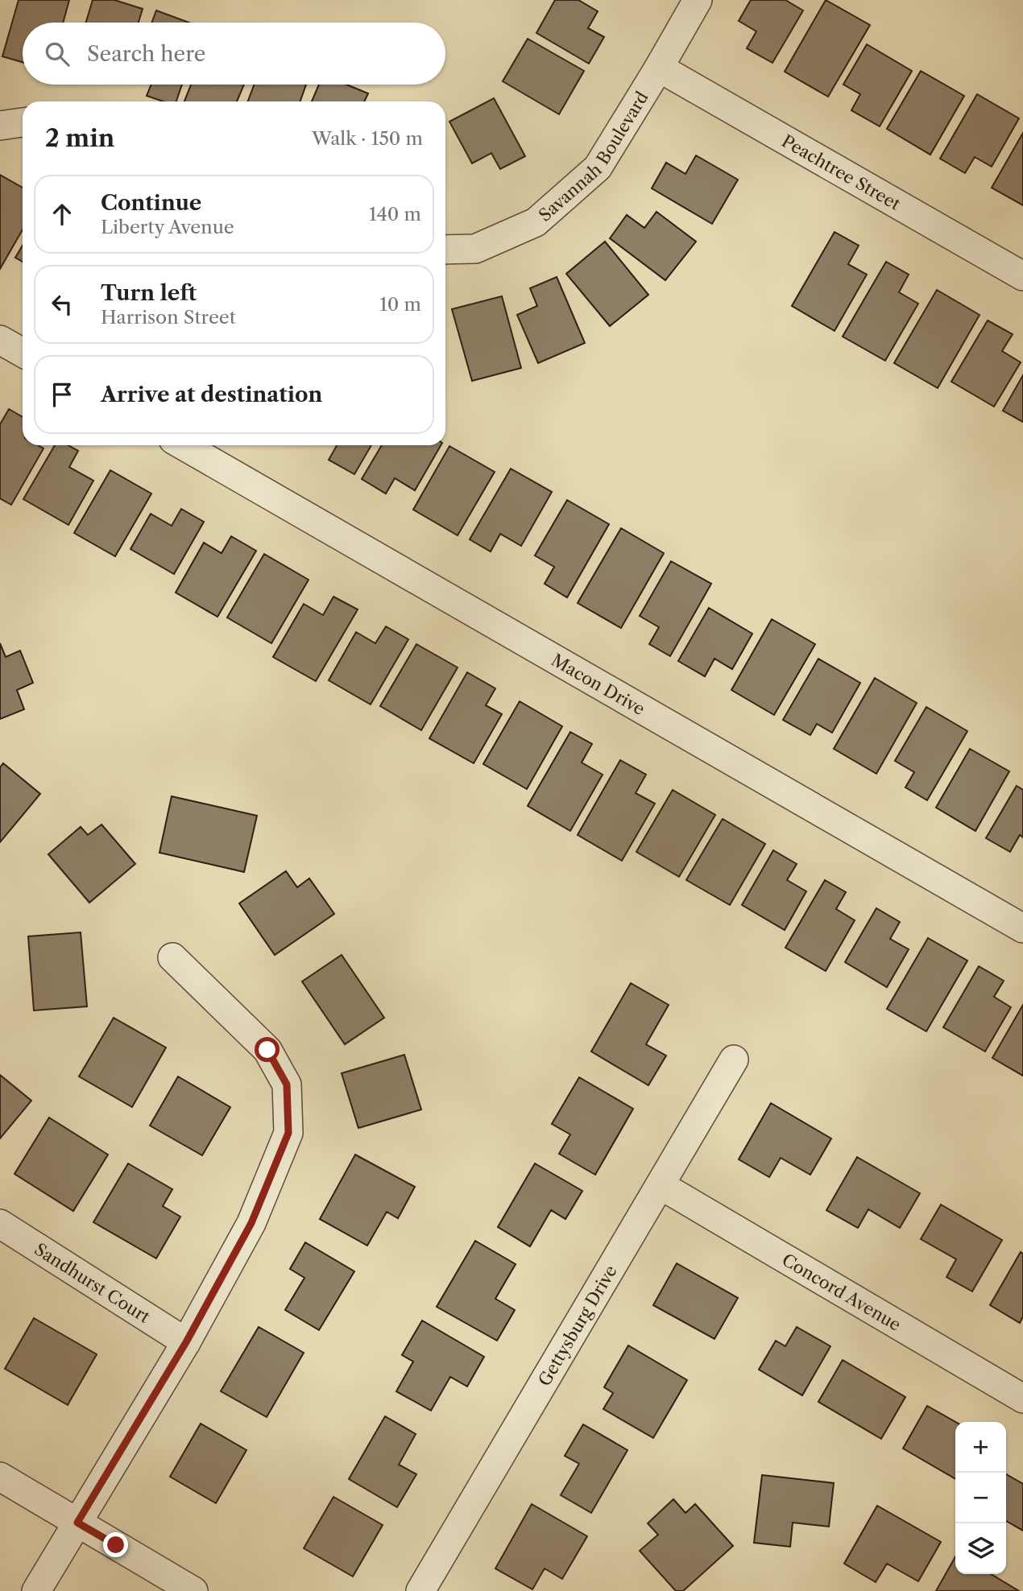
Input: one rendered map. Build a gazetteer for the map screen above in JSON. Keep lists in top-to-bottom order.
{
  "streets": {
    "street": [
      "Savannah Boulevard",
      "Peachtree Street",
      "Macon Drive",
      "Sandhurst Court",
      "Concord Avenue",
      "Gettysburg Drive"
    ]
  },
  "crossings": [
    ["Savannah Boulevard", "Peachtree Street"],
    ["Concord Avenue", "Gettysburg Drive"]
  ],
  "page": {
    "search": "Search here",
    "heading": ["2 min", "Walk · 150 m"],
    "list": [
      ["Continue", "Liberty Avenue", "140 m"],
      ["Turn left", "Harrison Street", "10 m"],
      "Arrive at destination"
    ],
    "map_buttons": ["+", "−"]
  }
}
